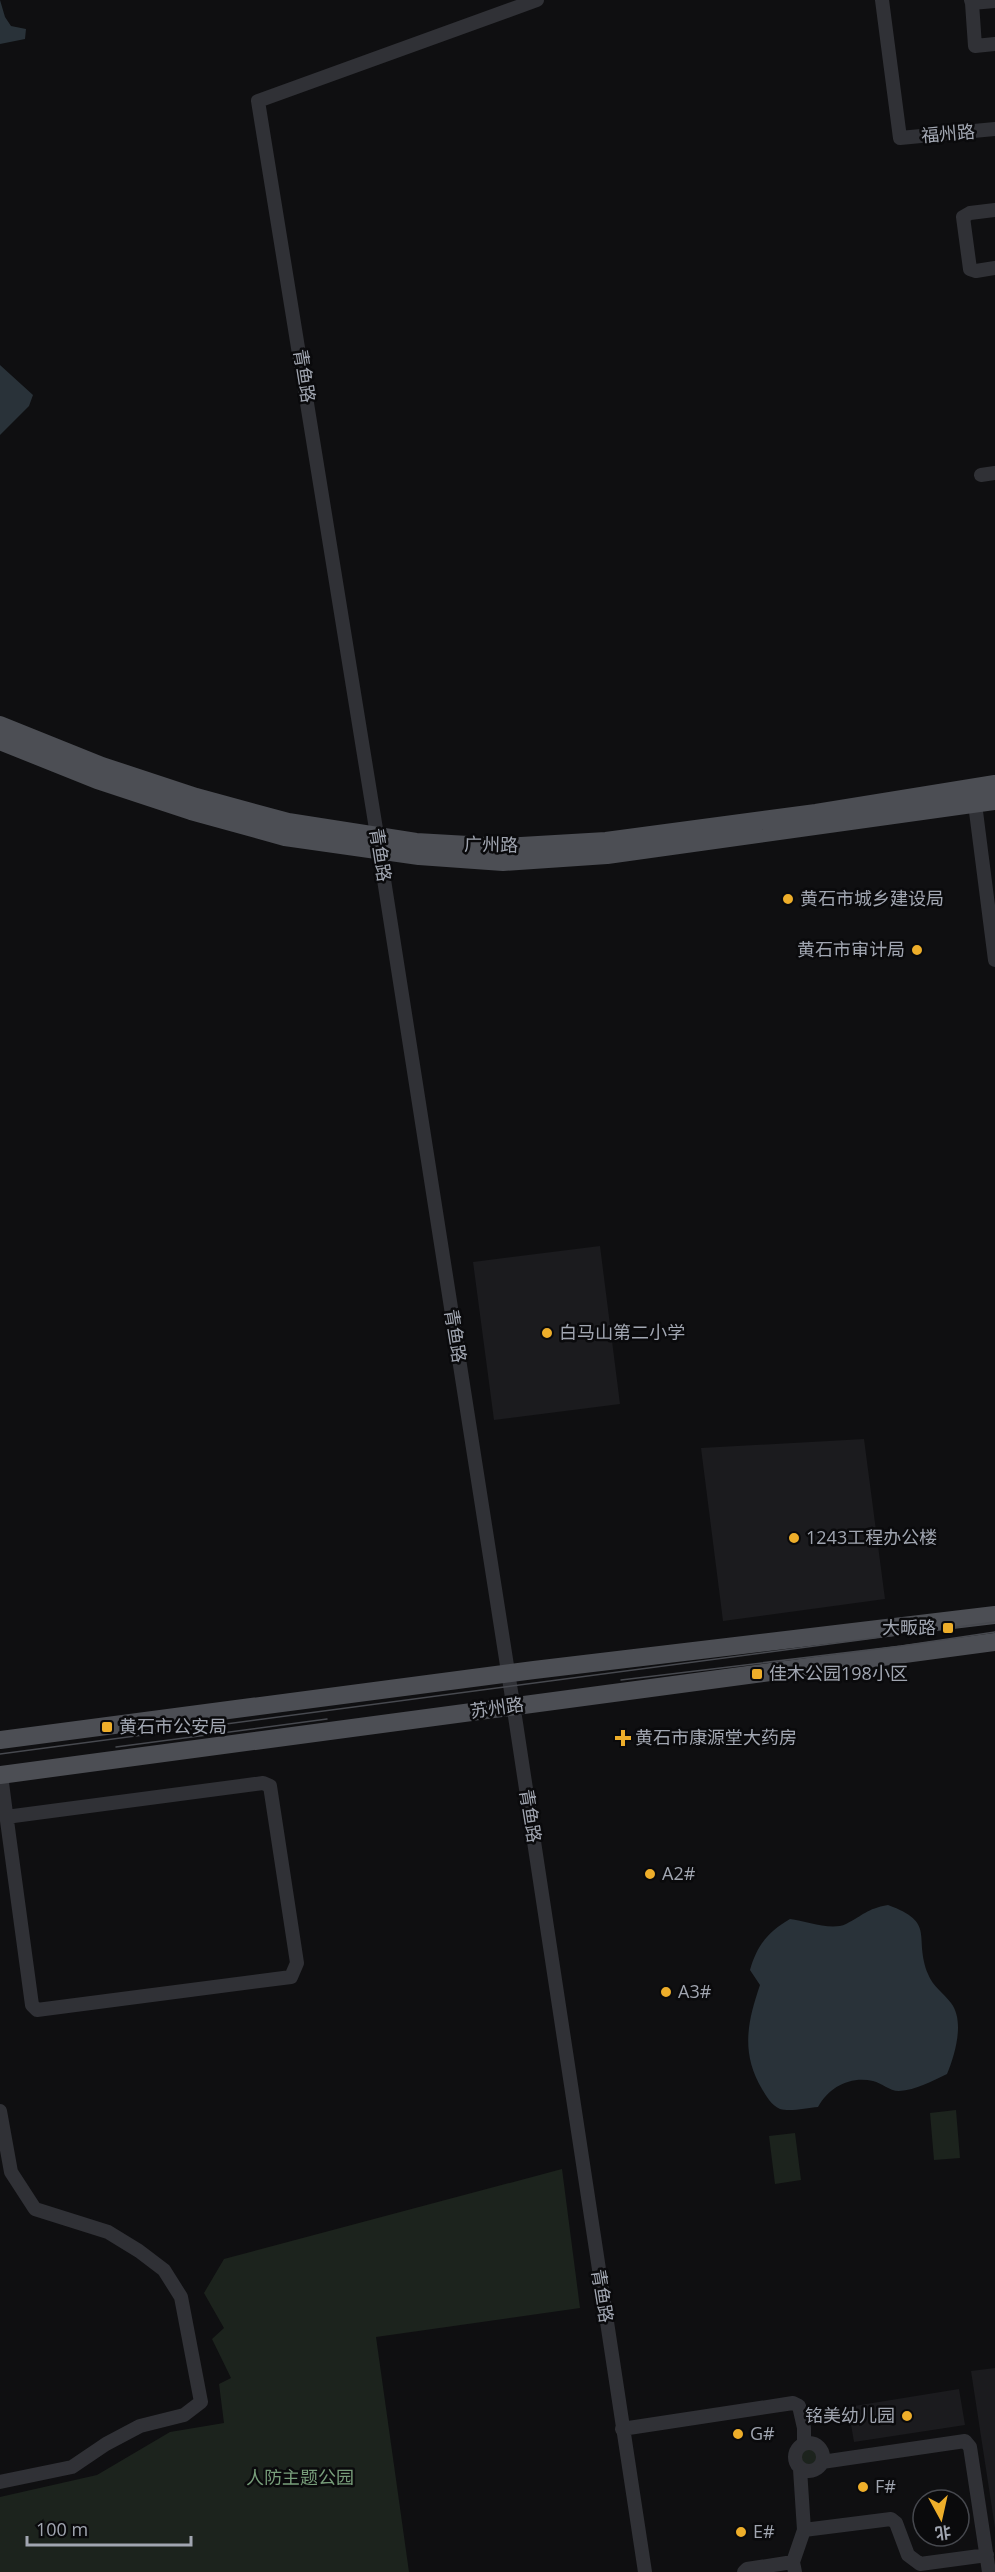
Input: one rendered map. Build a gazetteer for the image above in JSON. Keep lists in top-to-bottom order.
{
  "streets": {
    "main road": ["广州路", "苏州路"],
    "street": ["福州路", "青鱼路"]
  },
  "crossings": [
    ["青鱼路", "广州路"],
    ["青鱼路", "苏州路"]
  ],
  "parks": ["人防主题公园"],
  "places": {
    "other": [
      "黄石市城乡建设局",
      "黄石市审计局",
      "白马山第二小学",
      "1243工程办公楼",
      "A2#",
      "A3#",
      "铭美幼儿园",
      "G#",
      "F#",
      "E#"
    ],
    "transit": ["大畈路", "佳木公园198小区", "黄石市公安局"],
    "health": ["黄石市康源堂大药房"]
  },
  "scale_bar": "100 m",
  "north": "bottom"
}
